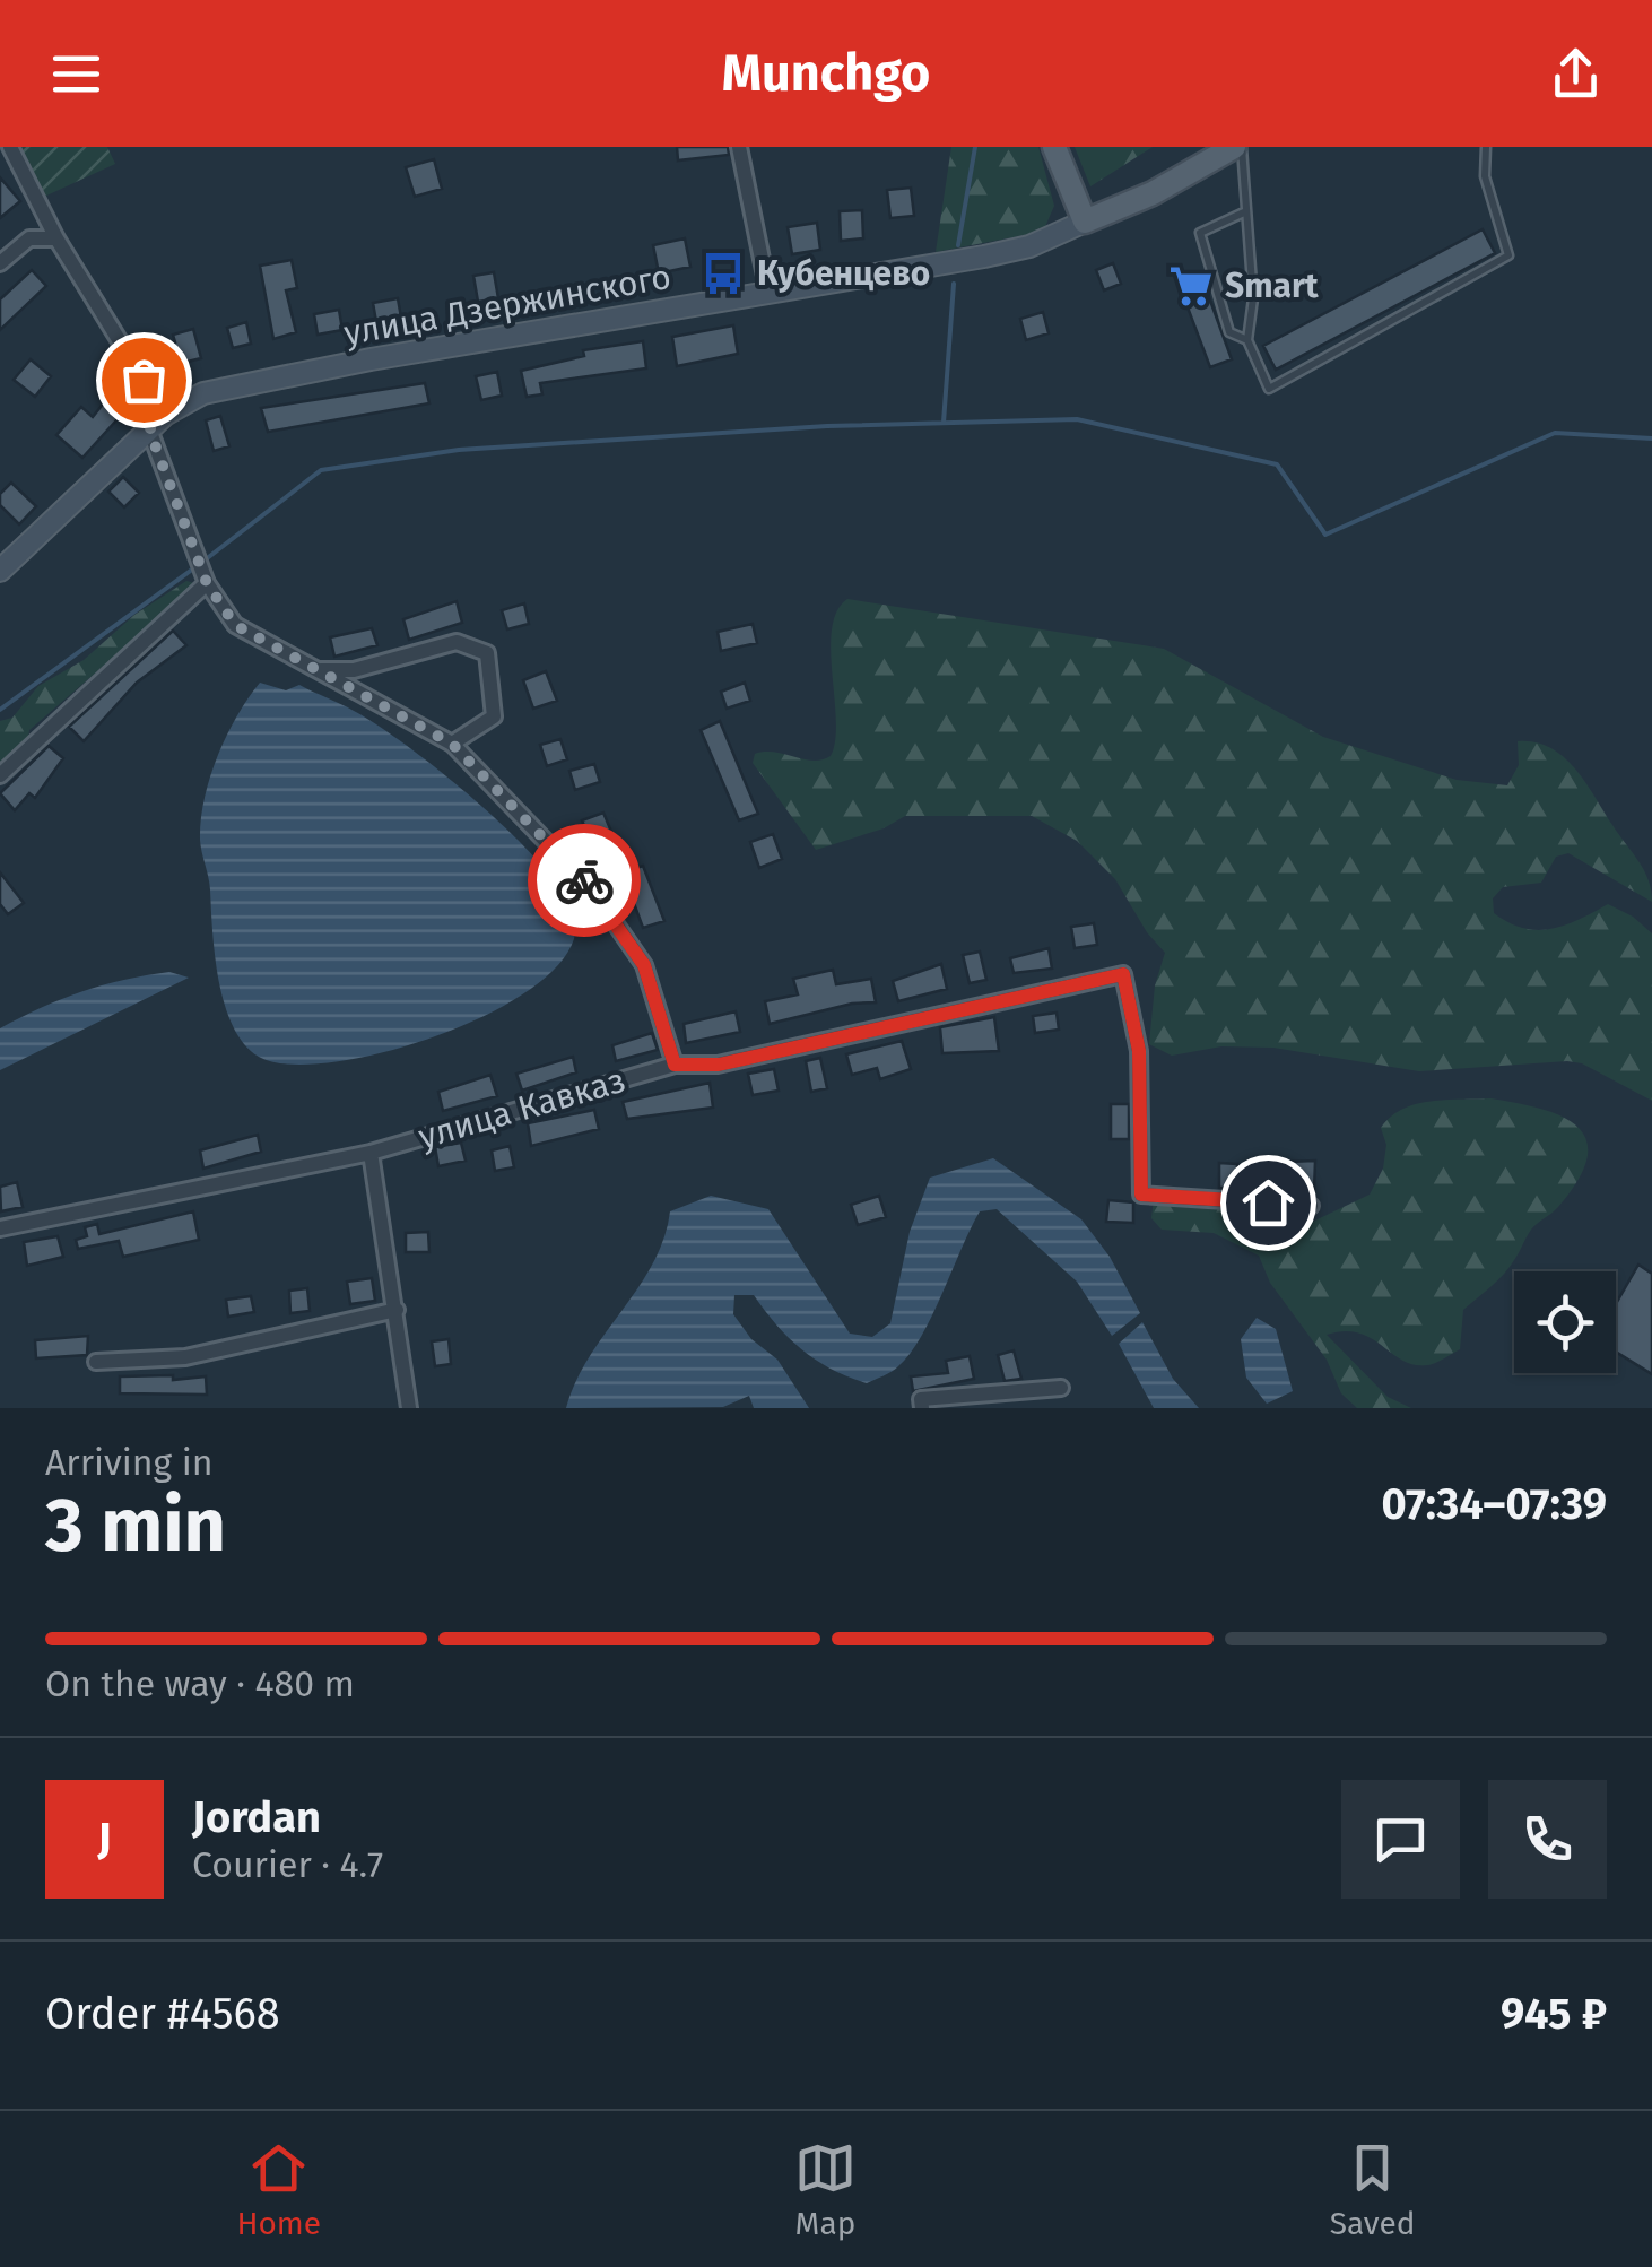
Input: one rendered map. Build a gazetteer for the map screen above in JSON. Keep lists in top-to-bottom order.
{
  "streets": {
    "main road": ["улица Дзержинского"],
    "street": ["улица Кавказ"]
  },
  "places": {
    "bus stop": ["Кубенцево"],
    "supermarket": ["Smart"]
  },
  "page": {
    "header": "Munchgo",
    "heading": ["3 min", "Arriving in", "07:34–07:39"],
    "panel": [
      "Jordan",
      "Courier · 4.7",
      "Order #4568",
      "945 ₽"
    ],
    "bar": "On the way · 480 m",
    "round": "J",
    "tabs": ["Home", "Map", "Saved"]
  }
}
